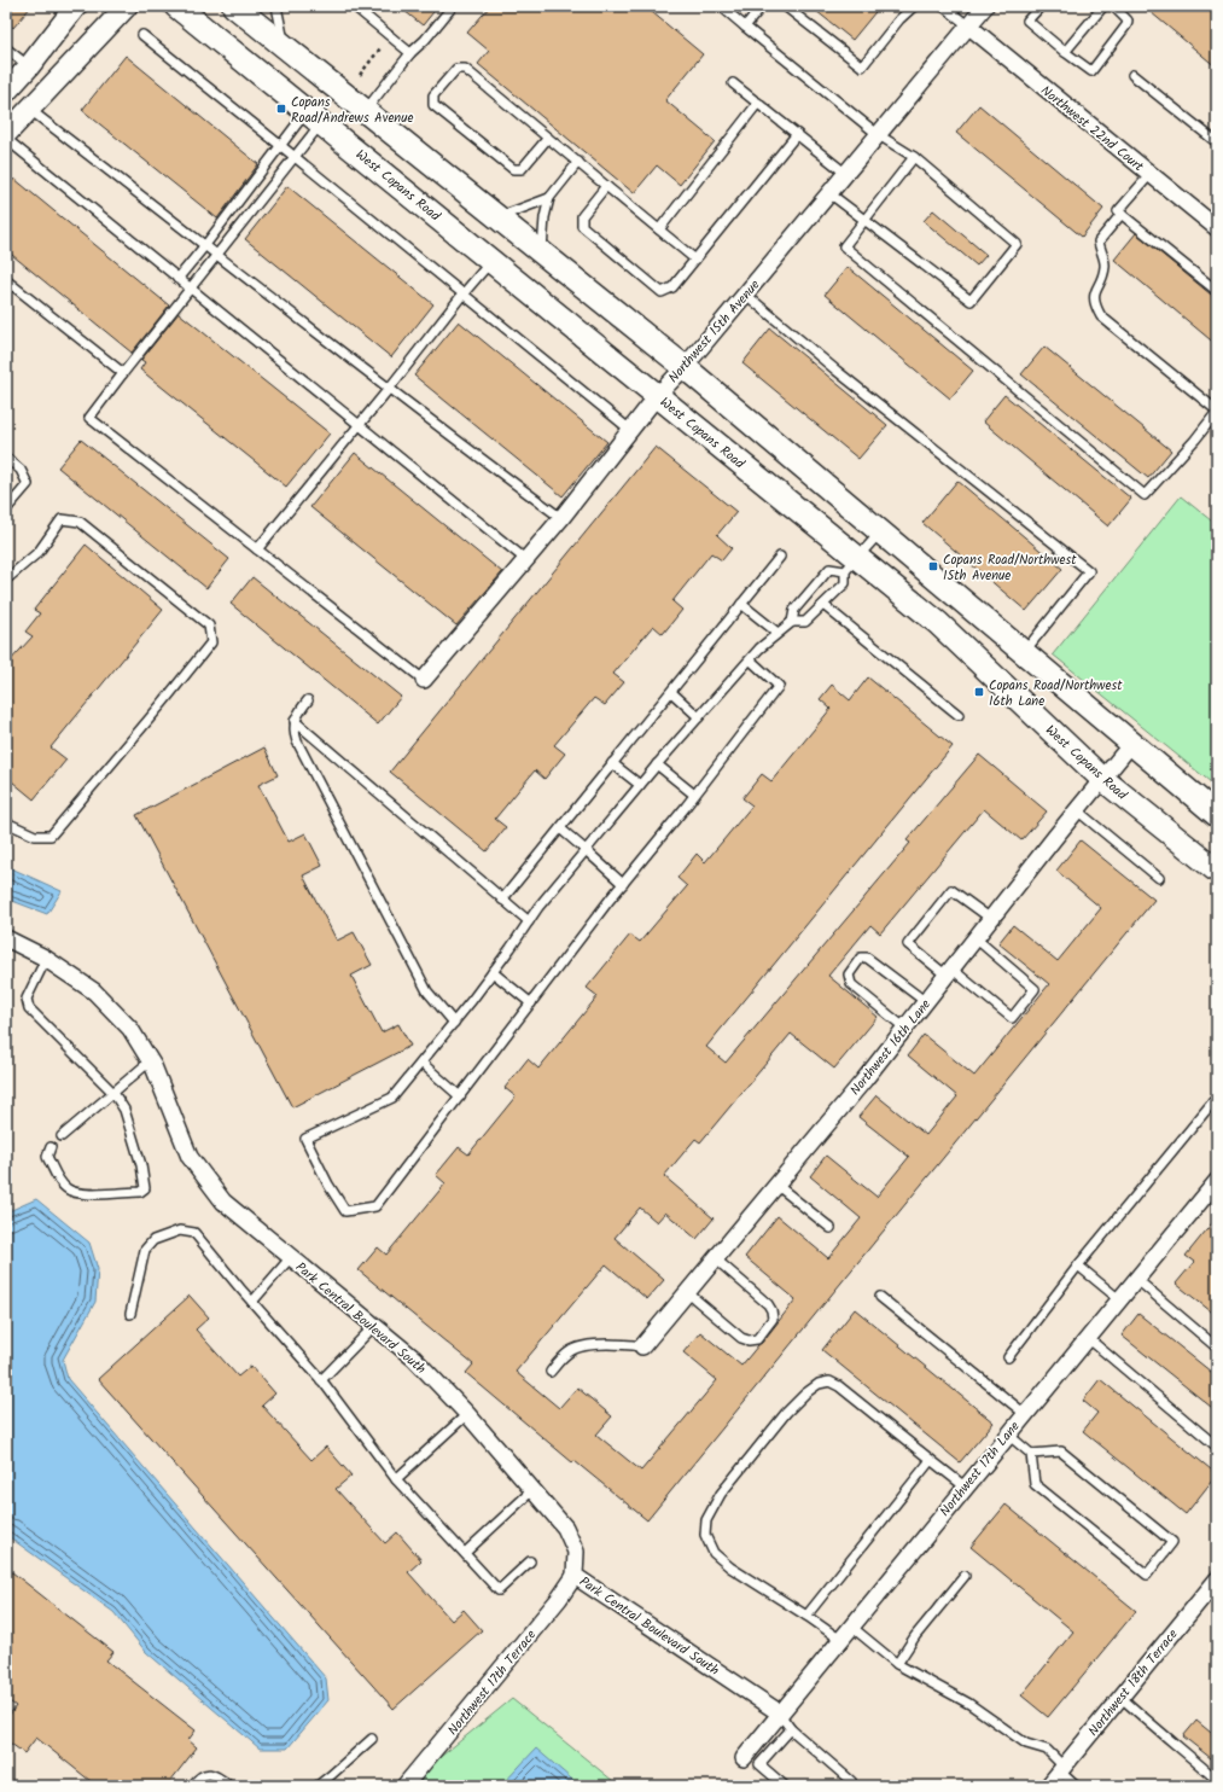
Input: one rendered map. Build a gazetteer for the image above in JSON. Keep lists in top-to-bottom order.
{
  "streets": {
    "main road": ["West Copans Road"],
    "street": [
      "Northwest 22nd Court",
      "Northwest 15th Avenue",
      "Northwest 16th Lane",
      "Park Central Boulevard South",
      "Northwest 17th Lane",
      "Northwest 17th Terrace",
      "Northwest 18th Terrace"
    ]
  },
  "crossings": [
    ["Northwest 22nd Court", "Northwest 15th Avenue"],
    ["West Copans Road", "Northwest 15th Avenue"],
    ["West Copans Road", "Northwest 16th Lane"],
    ["Park Central Boulevard South", "Northwest 17th Lane"],
    ["Park Central Boulevard South", "Northwest 17th Terrace"]
  ],
  "places": {
    "transit": ["Copans Road/Andrews Avenue", "Copans Road/Northwest 15th Avenue", "Copans Road/Northwest 16th Lane"]
  }
}
